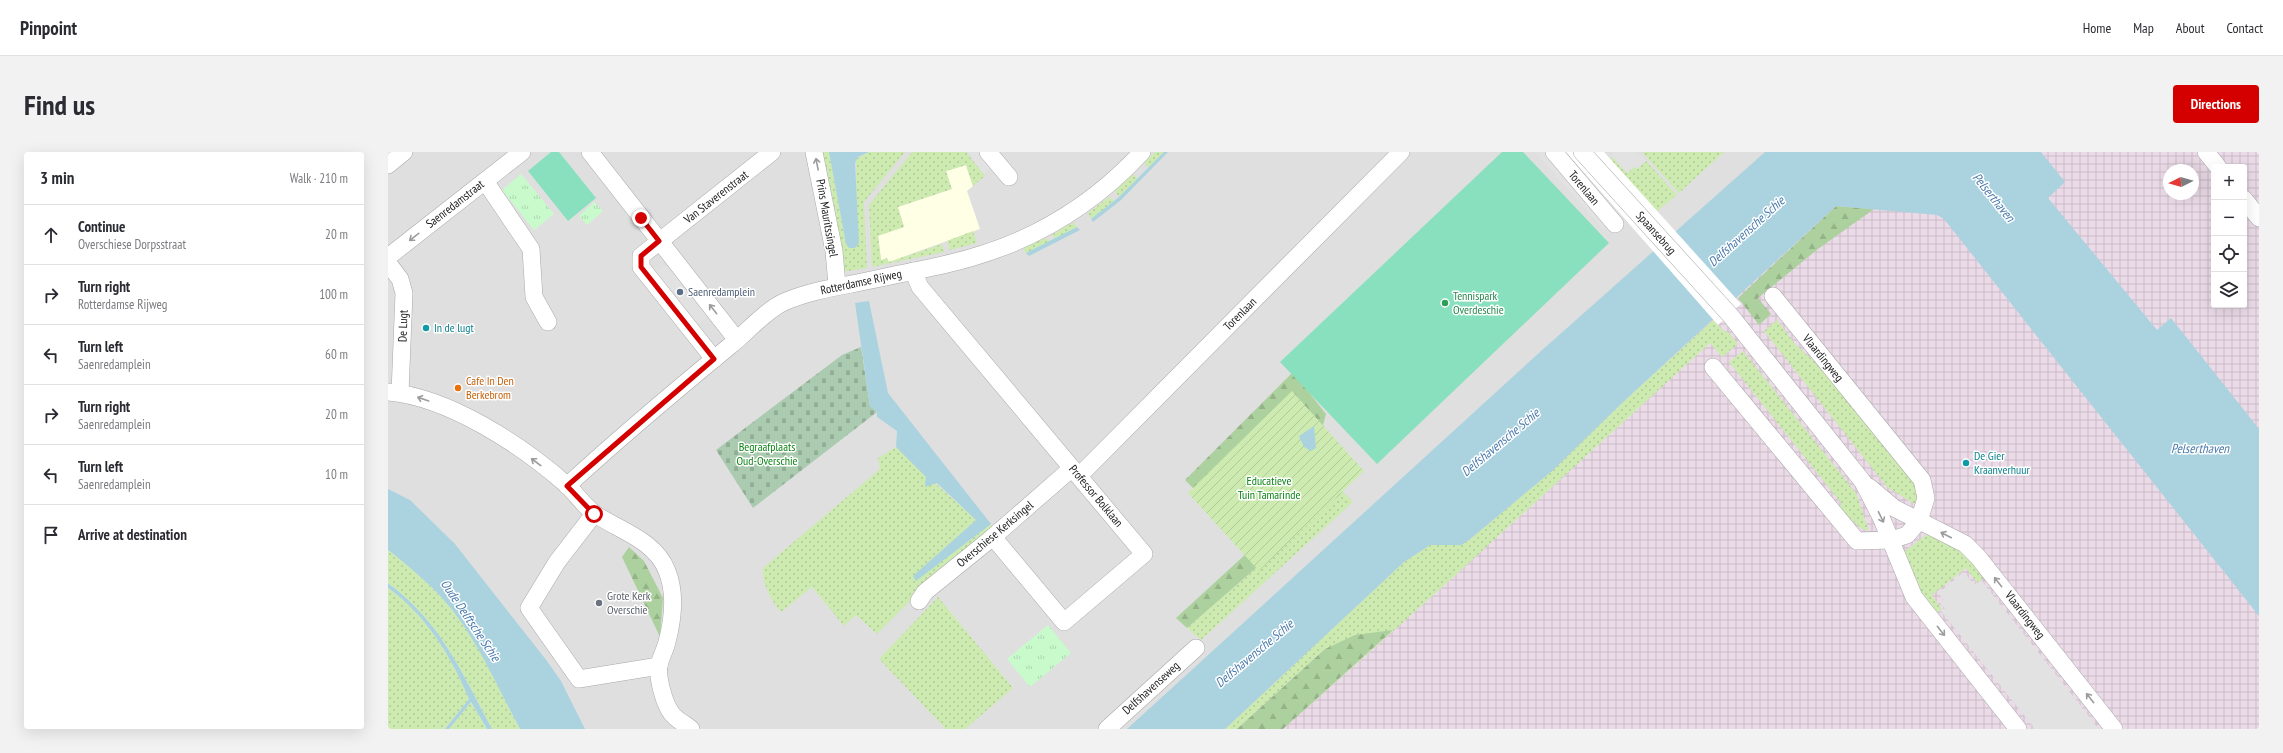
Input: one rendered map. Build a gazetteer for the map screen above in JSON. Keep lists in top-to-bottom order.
{
  "streets": {
    "street": [
      "Torenlaan",
      "Van Staverenstraat",
      "Saenredamstraat",
      "Prins Mauritssingel",
      "Spaansebrug",
      "Rotterdamse Rijweg",
      "De Lugt",
      "Vlaardingweg",
      "Professor Bolklaan",
      "Overschiese Kerksingel",
      "Delfshavenseweg"
    ]
  },
  "crossings": [
    ["Torenlaan", "Professor Bolklaan"],
    ["Torenlaan", "Overschiese Kerksingel"],
    ["Prins Mauritssingel", "Rotterdamse Rijweg"],
    ["Spaansebrug", "Vlaardingweg"],
    ["Rotterdamse Rijweg", "Professor Bolklaan"],
    ["Professor Bolklaan", "Overschiese Kerksingel"]
  ],
  "one_way": ["Saenredamstraat", "Prins Mauritssingel"],
  "water": ["Pelserthaven", "Delfshavensche Schie", "Oude Delftsche Schie"],
  "parks": ["Begraafplaats Oud-Overschie", "Educatieve Tuin Tamarinde"],
  "places": [
    "Saenredamplein",
    "Tennispark Overdeschie",
    "In de lugt",
    "Cafe In Den Berkebrom",
    "De Gier Kraanverhuur",
    "Grote Kerk Overschie"
  ],
  "north": "left",
  "page": {
    "header": "Pinpoint",
    "nav": [
      "Home",
      "Map",
      "About",
      "Contact"
    ],
    "buttons": "Directions",
    "title": "Find us",
    "heading": ["3 min", "Walk · 210 m"],
    "map_buttons": ["+", "−"],
    "list": [
      ["Continue", "Overschiese Dorpsstraat", "20 m"],
      ["Turn right", "Rotterdamse Rijweg", "100 m"],
      ["Turn left", "Saenredamplein", "60 m"],
      ["Turn right", "Saenredamplein", "20 m"],
      ["Turn left", "Saenredamplein", "10 m"],
      "Arrive at destination"
    ]
  }
}
